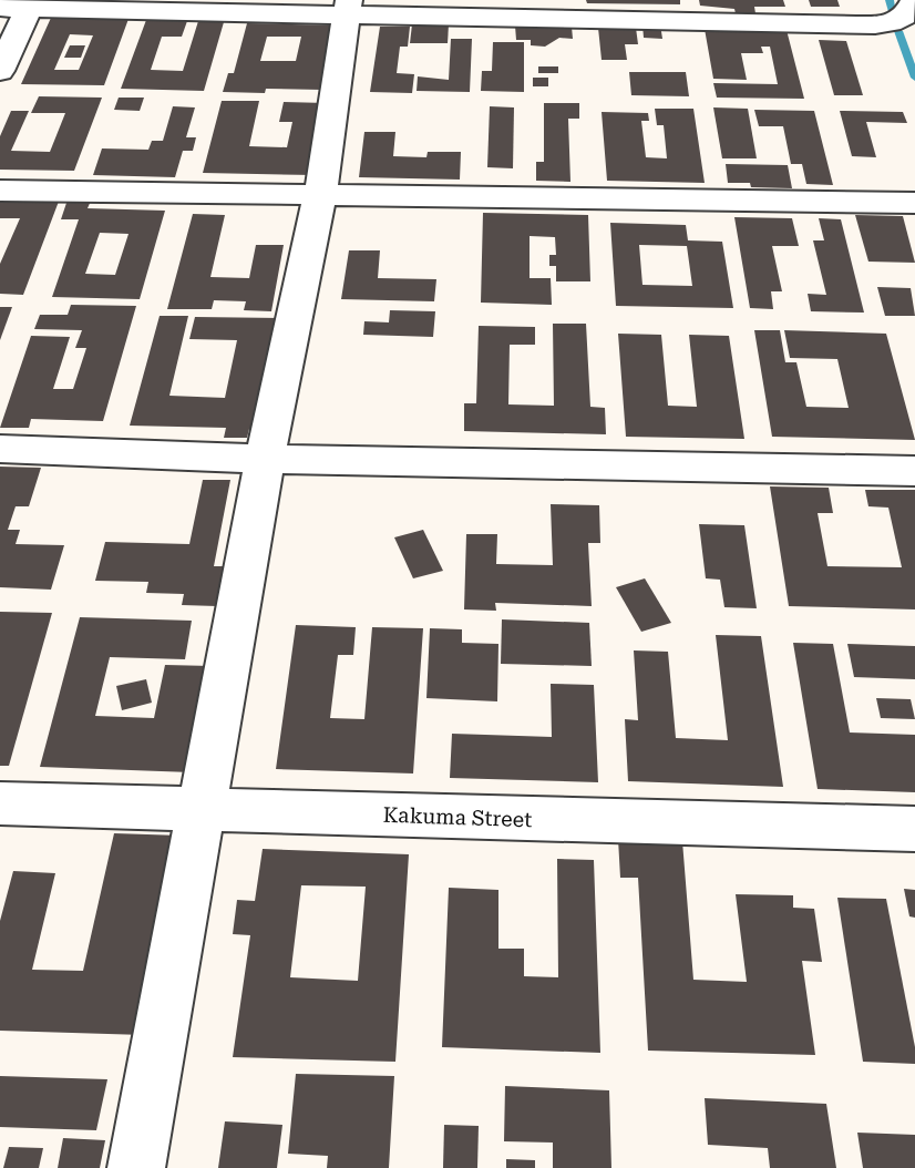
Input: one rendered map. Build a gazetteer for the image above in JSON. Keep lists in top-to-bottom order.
{
  "streets": {
    "street": ["Kakuma Street"]
  }
}
